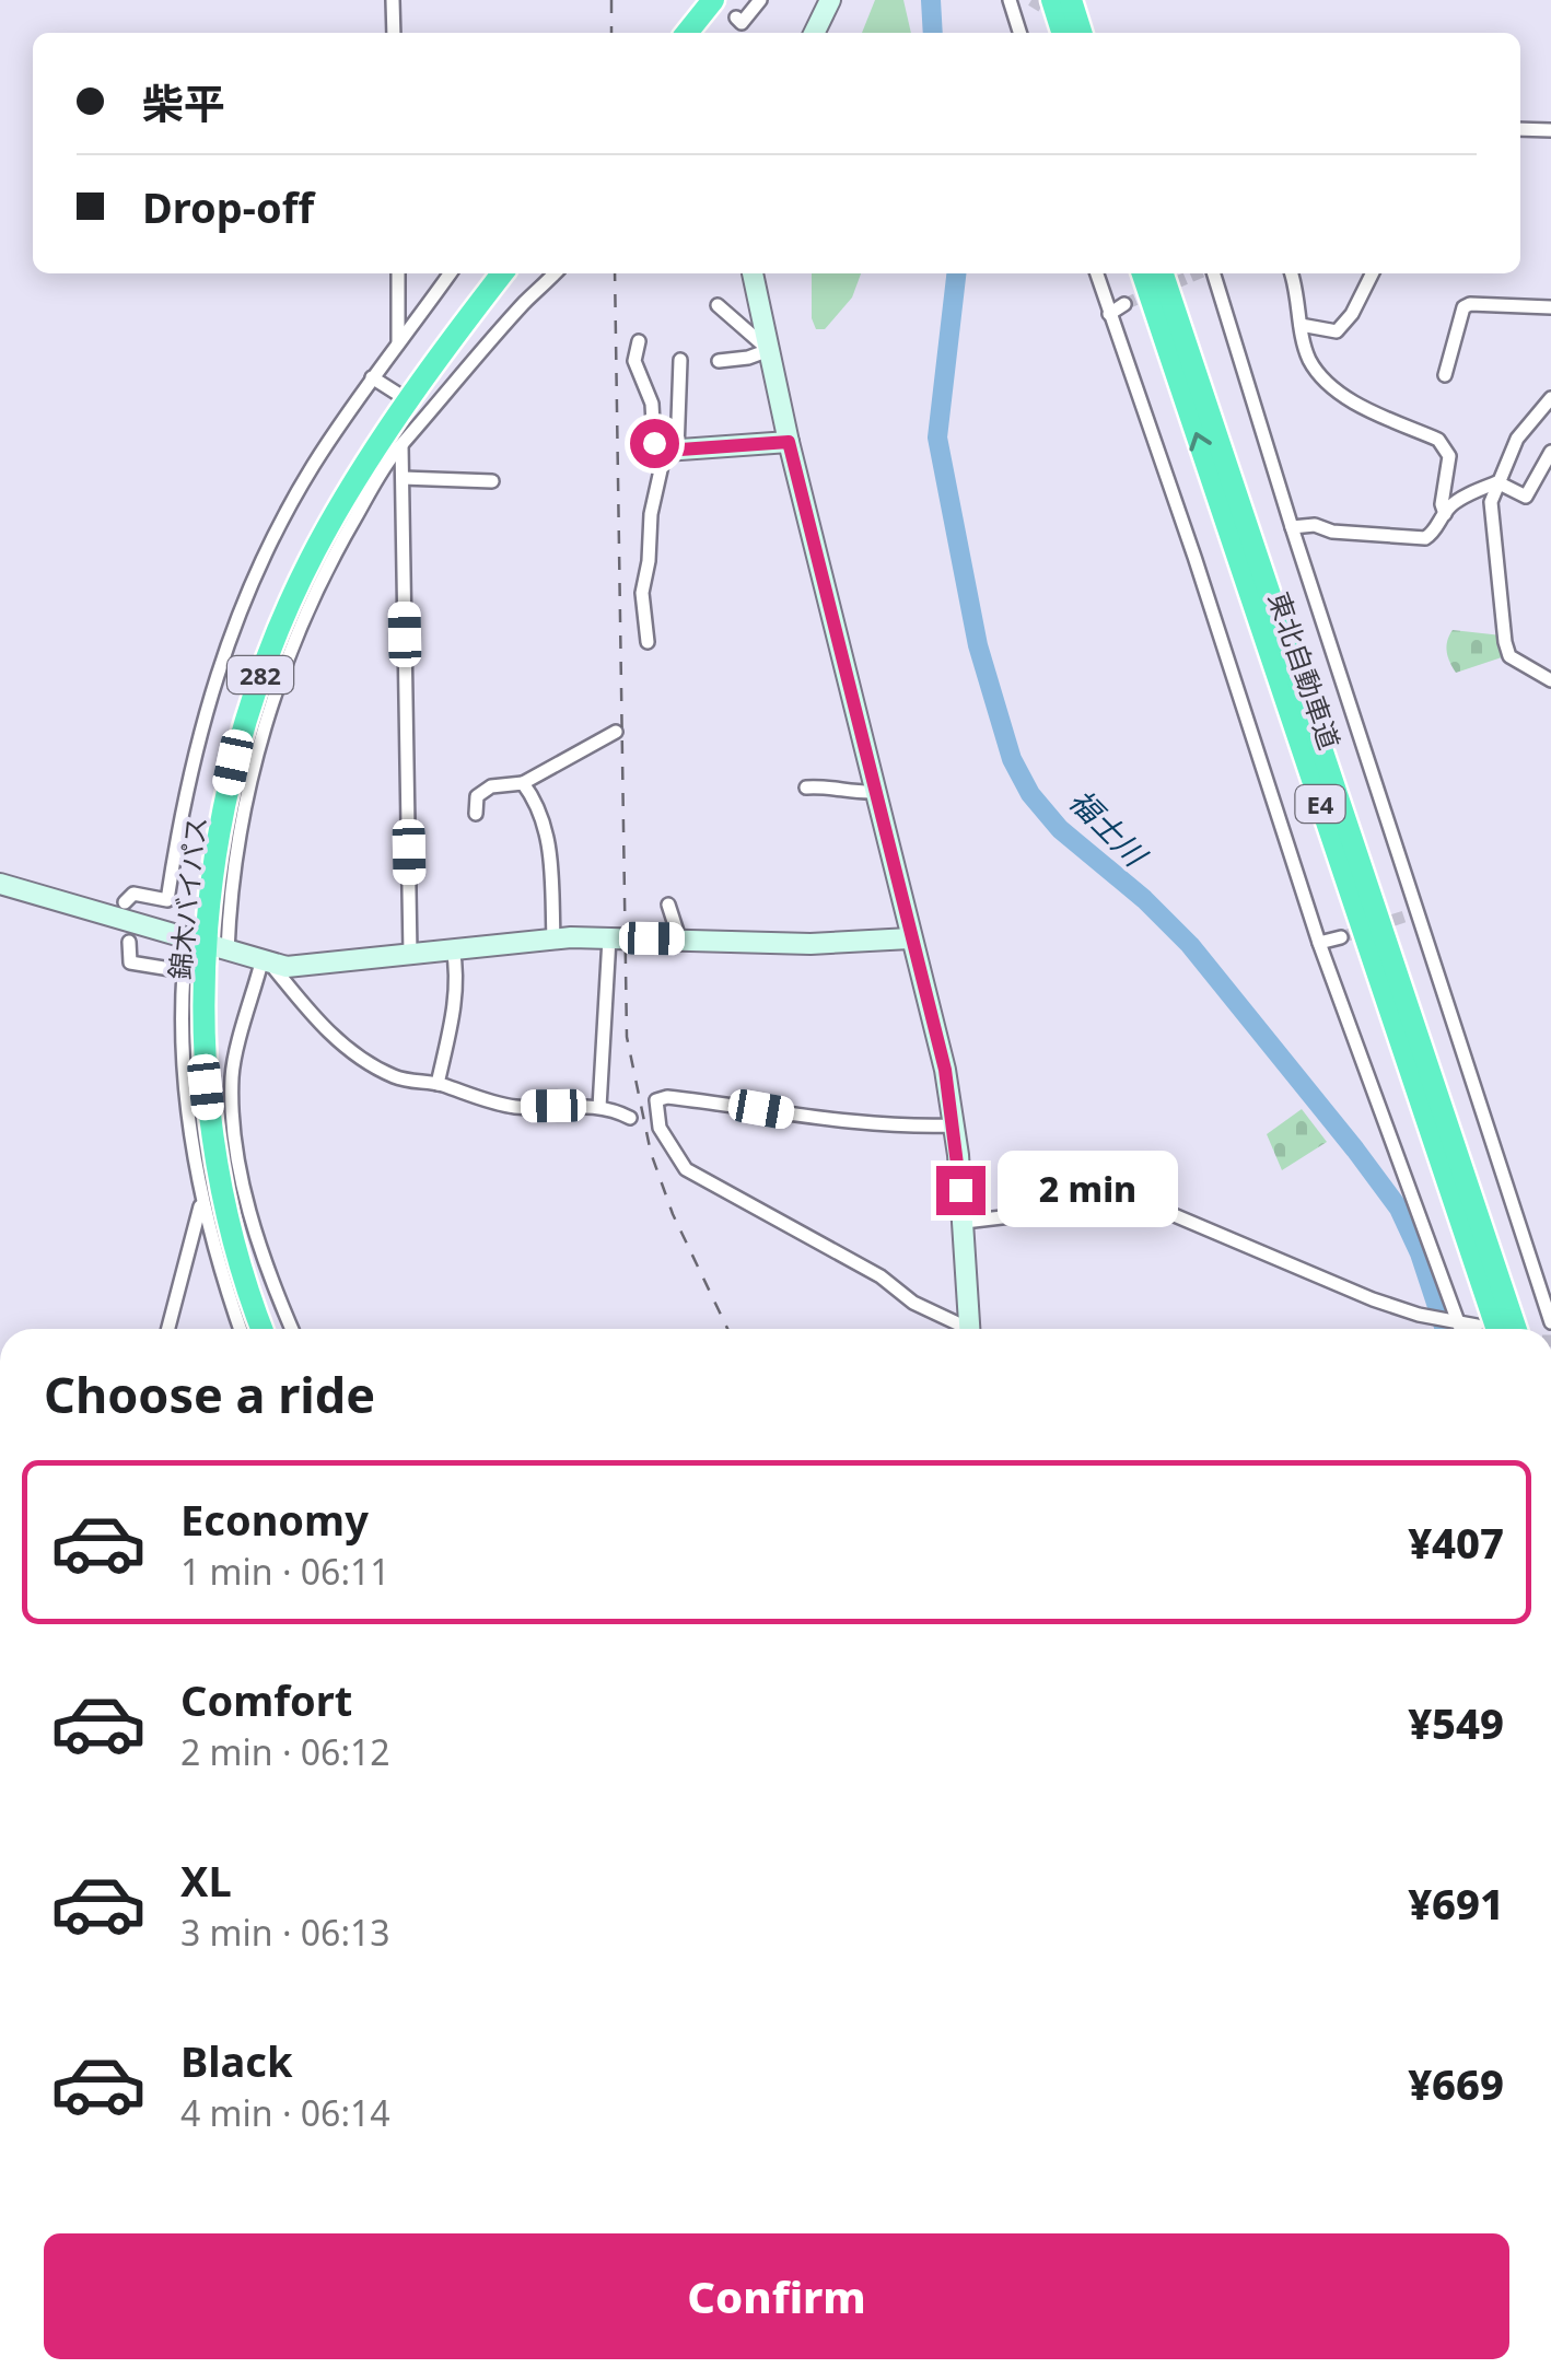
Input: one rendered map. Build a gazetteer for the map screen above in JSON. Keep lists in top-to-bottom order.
{
  "streets": {
    "highway": [
      "東北自動車道",
      "282",
      "E4",
      "錦木バイパス"
    ]
  },
  "water": ["福士川"],
  "page": {
    "banner": ["柴平", "Drop-off"],
    "bubble": "2 min",
    "heading": "Choose a ride",
    "list": [
      {
        "name": "Economy",
        "note": "1 min · 06:11",
        "value": "¥407"
      },
      {
        "name": "Comfort",
        "note": "2 min · 06:12",
        "value": "¥549"
      },
      {
        "name": "XL",
        "note": "3 min · 06:13",
        "value": "¥691"
      },
      {
        "name": "Black",
        "note": "4 min · 06:14",
        "value": "¥669"
      }
    ],
    "buttons": "Confirm"
  }
}
